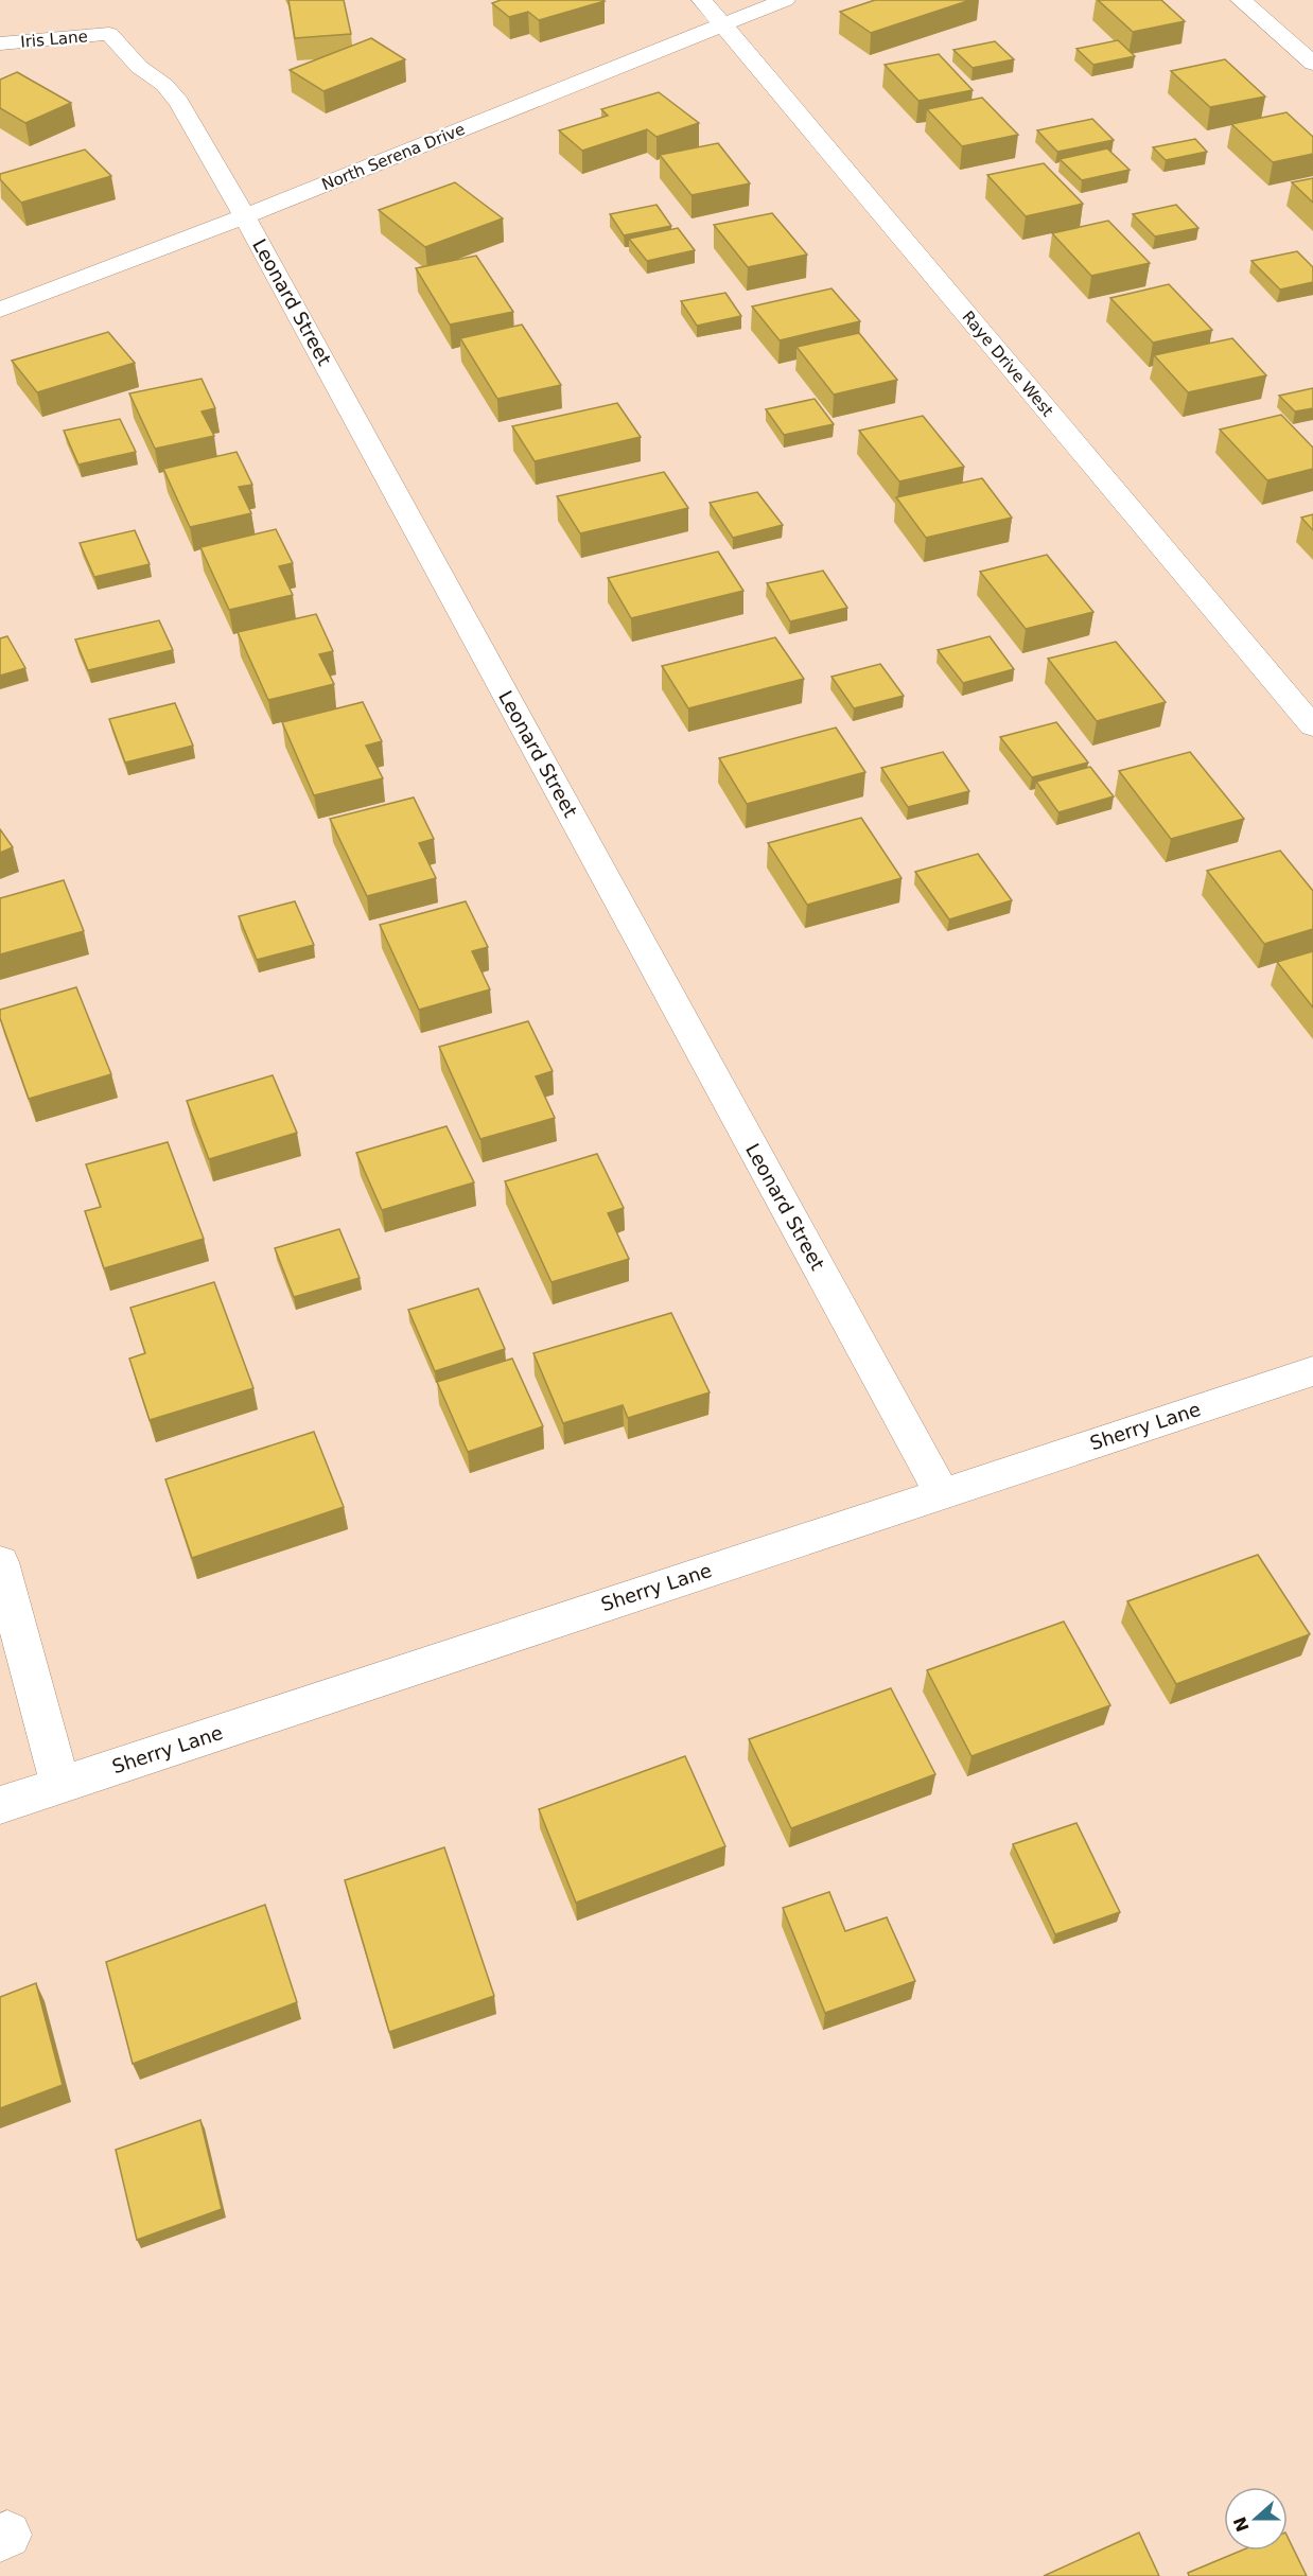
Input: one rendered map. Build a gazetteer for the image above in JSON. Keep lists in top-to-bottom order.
{
  "streets": {
    "street": [
      "Iris Lane",
      "North Serena Drive",
      "Leonard Street",
      "Raye Drive West",
      "Sherry Lane"
    ]
  },
  "crossings": [
    ["Iris Lane", "Leonard Street"],
    ["North Serena Drive", "Leonard Street"],
    ["North Serena Drive", "Raye Drive West"],
    ["Leonard Street", "Sherry Lane"]
  ],
  "north": "left"
}
